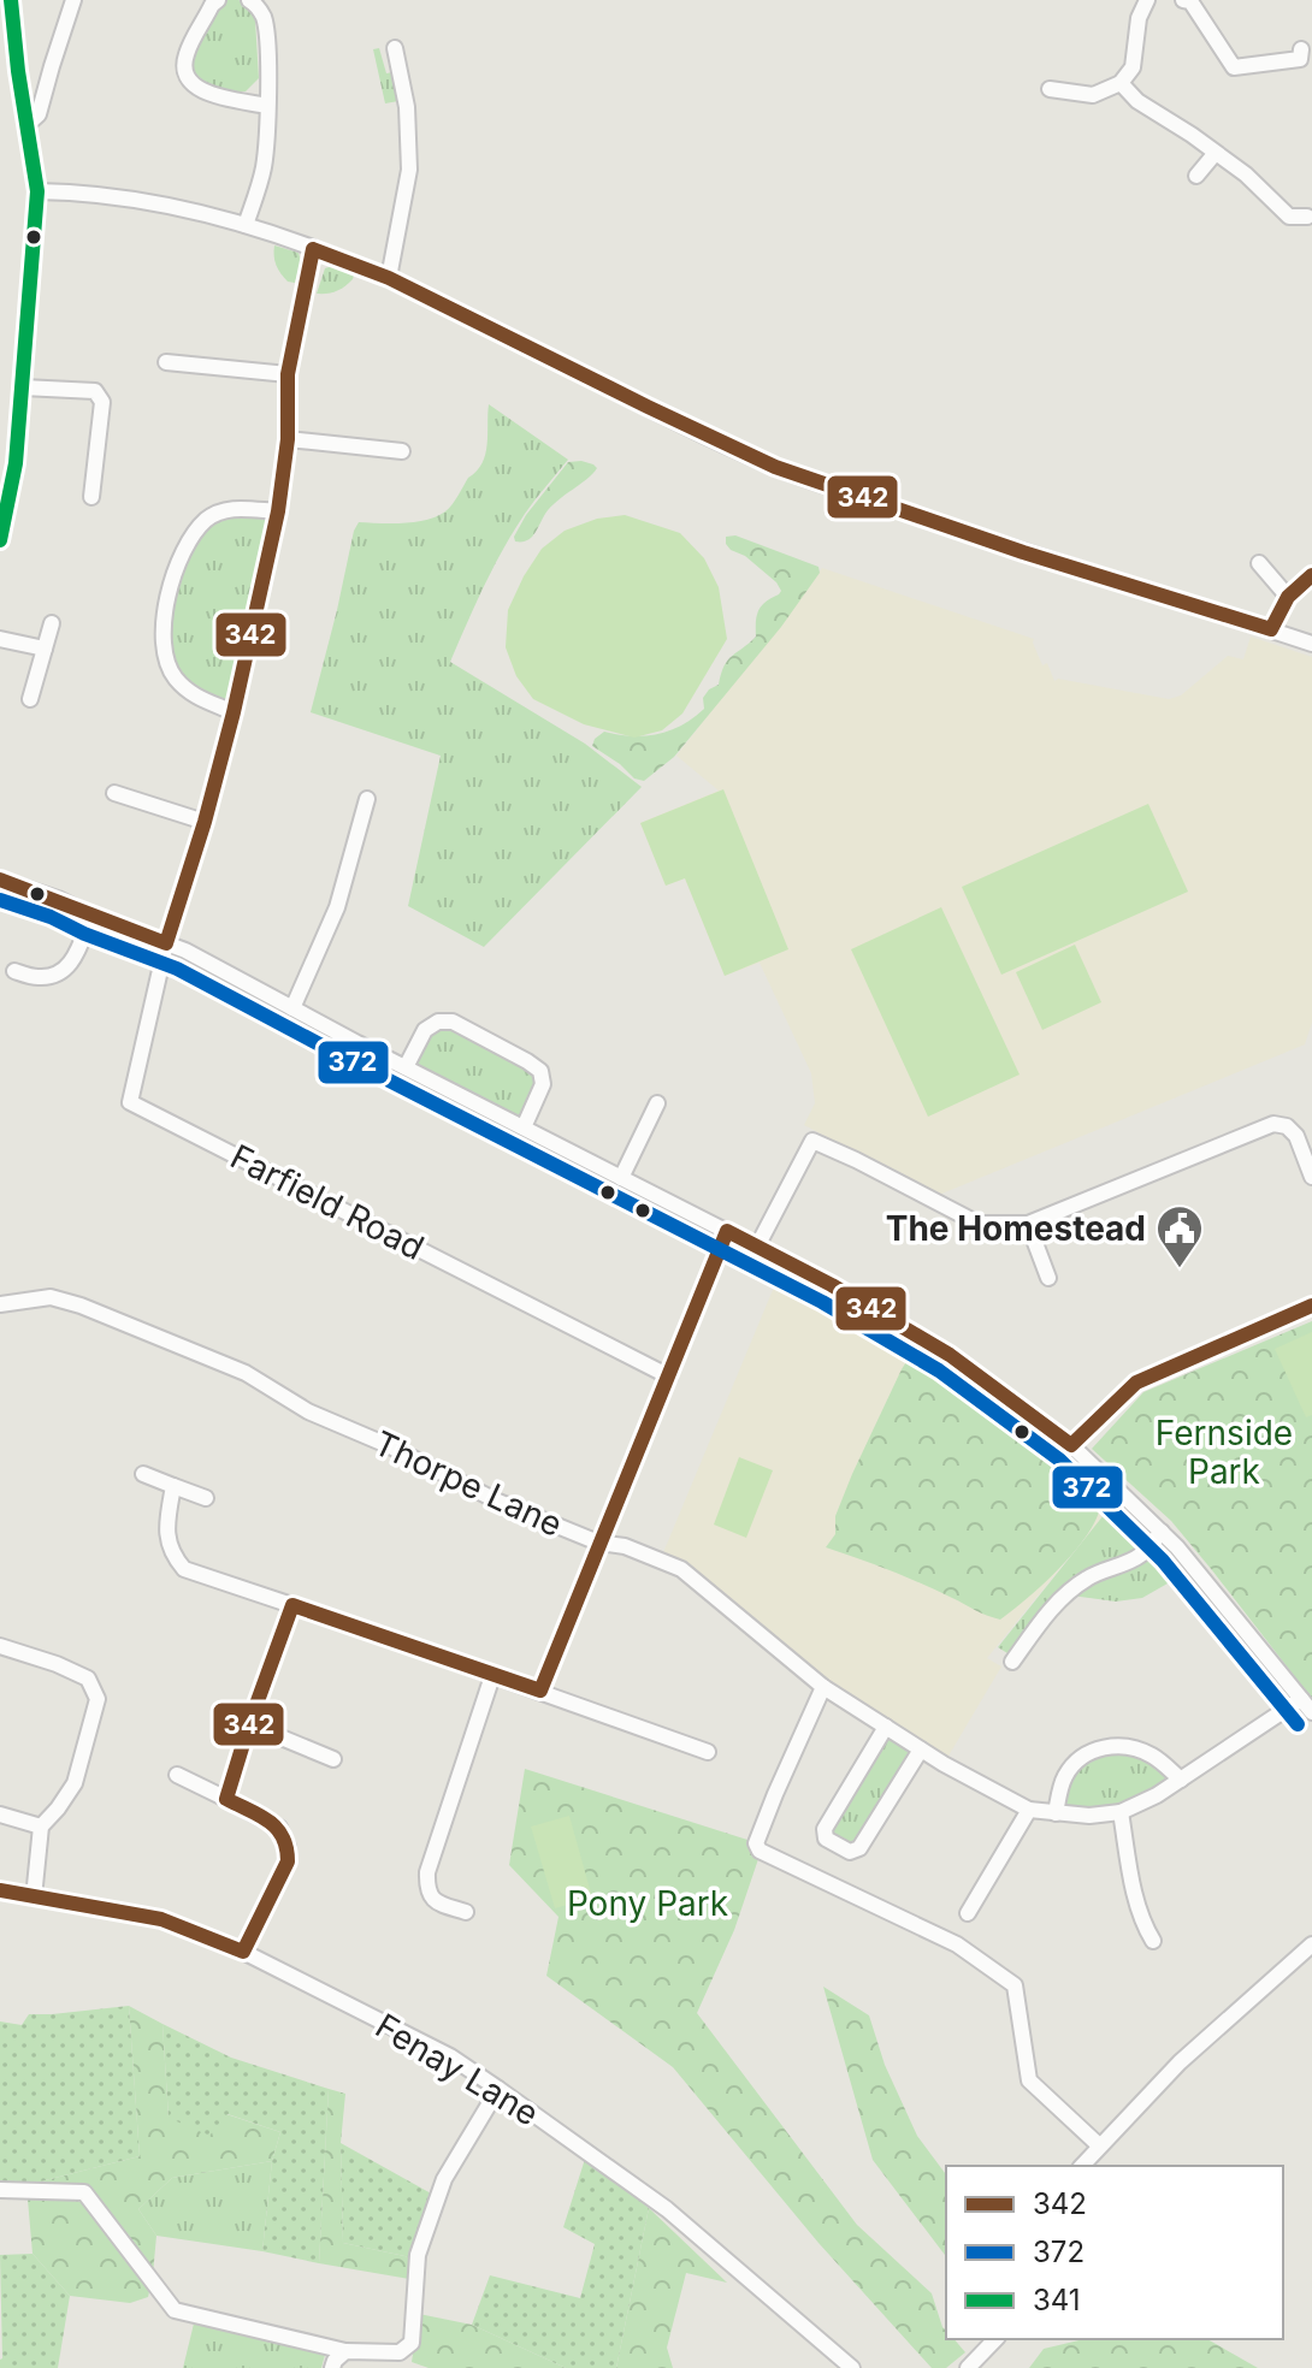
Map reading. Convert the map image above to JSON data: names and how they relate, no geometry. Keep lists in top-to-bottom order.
{
  "streets": {
    "street": ["Farfield Road", "Thorpe Lane", "Fenay Lane"]
  },
  "parks": ["Fernside Park", "Pony Park"],
  "places": {
    "public building": ["The Homestead"]
  },
  "lines": ["transit line 341", "transit line 342", "transit line 372"],
  "legend": ["342", "372", "341"]
}
